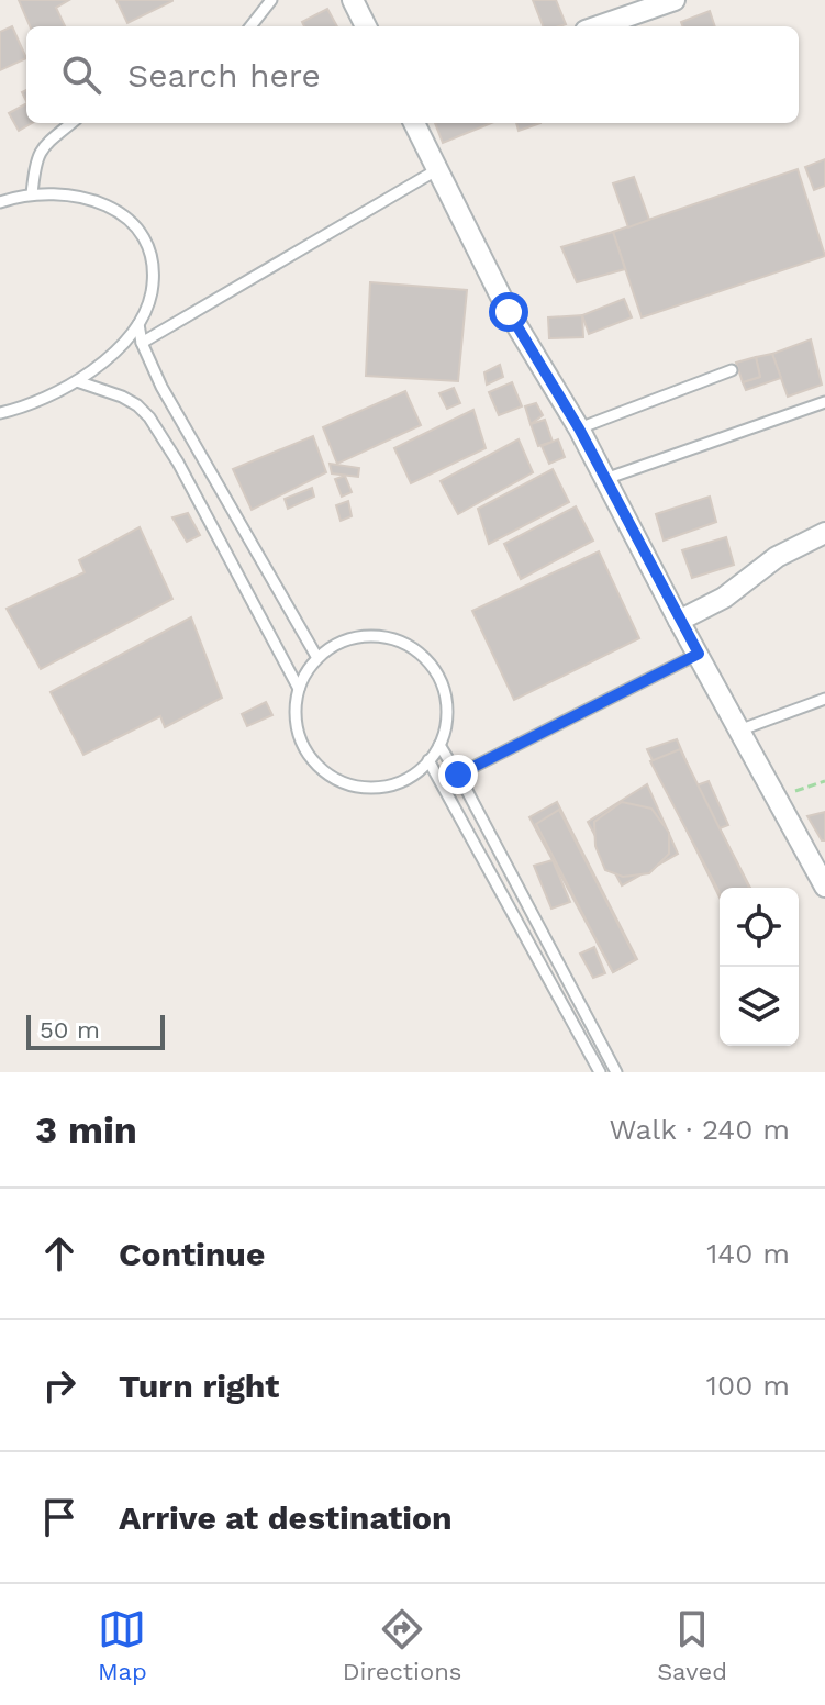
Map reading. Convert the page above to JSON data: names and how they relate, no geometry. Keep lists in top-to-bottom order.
{
  "scale_bar": "50 m",
  "page": {
    "search": "Search here",
    "scale": "50 m",
    "heading": ["3 min", "Walk · 240 m"],
    "list": [
      ["Continue", "140 m"],
      ["Turn right", "100 m"],
      "Arrive at destination"
    ],
    "nav": ["Map", "Directions", "Saved"]
  }
}
